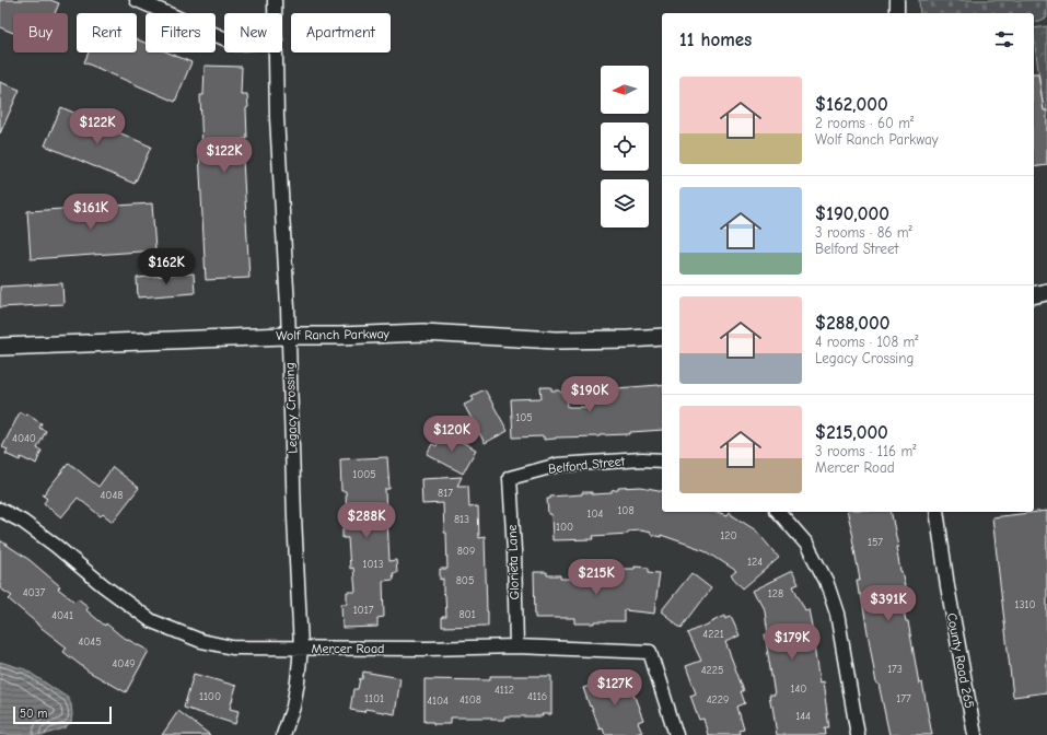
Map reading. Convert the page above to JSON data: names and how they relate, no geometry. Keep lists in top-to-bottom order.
{
  "streets": {
    "street": [
      "Wolf Ranch Parkway",
      "Legacy Crossing",
      "Belford Street",
      "Glorieta Lane",
      "Mercer Road",
      "County Road 265"
    ]
  },
  "crossings": [
    ["Wolf Ranch Parkway", "Legacy Crossing"],
    ["Legacy Crossing", "Mercer Road"],
    ["Belford Street", "Glorieta Lane"],
    ["Glorieta Lane", "Mercer Road"]
  ],
  "house_numbers": [
    "105",
    "4040",
    "1005",
    "817",
    "4048",
    "108",
    "104",
    "813",
    "100",
    "120",
    "157",
    "809",
    "124",
    "1013",
    "805",
    "4037",
    "128",
    "1310",
    "1017",
    "801",
    "4041",
    "4221",
    "4045",
    "4049",
    "173",
    "4225",
    "140",
    "4112",
    "1100",
    "4116",
    "1101",
    "177",
    "4108",
    "4229",
    "4104",
    "144"
  ],
  "scale_bar": "50 m",
  "north": "left",
  "page": {
    "chip": [
      "Buy",
      "Rent",
      "Filters",
      "New",
      "Apartment"
    ],
    "heading": "11 homes",
    "list": [
      {
        "name": "$162,000",
        "note": "2 rooms · 60 m² · Wolf Ranch Parkway"
      },
      {
        "name": "$190,000",
        "note": "3 rooms · 86 m² · Belford Street"
      },
      {
        "name": "$288,000",
        "note": "4 rooms · 108 m² · Legacy Crossing"
      },
      {
        "name": "$215,000",
        "note": "3 rooms · 116 m² · Mercer Road"
      }
    ],
    "price": [
      "$122K",
      "$122K",
      "$161K",
      "$162K",
      "$190K",
      "$120K",
      "$288K",
      "$215K",
      "$391K",
      "$179K",
      "$127K"
    ],
    "scale": "50 m"
  }
}
